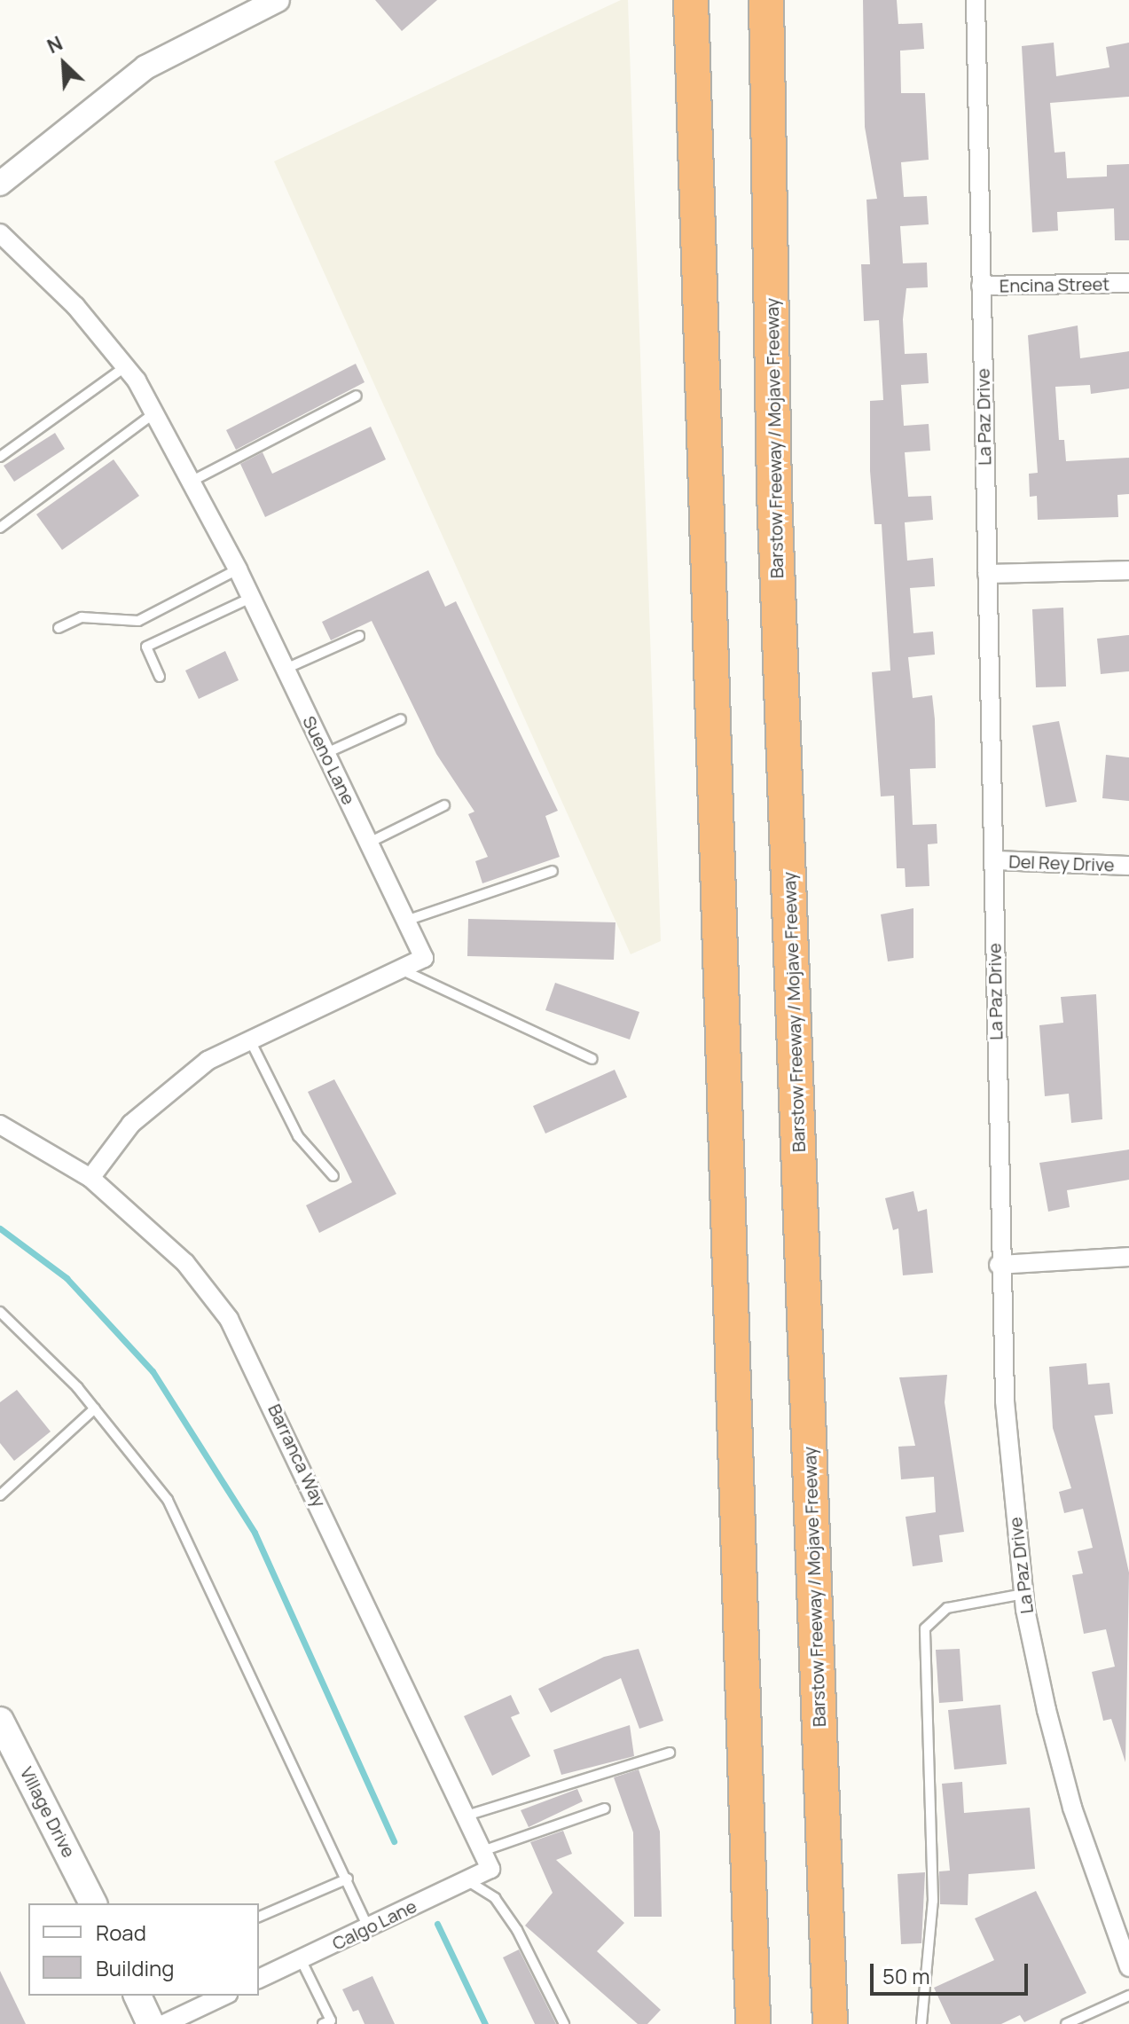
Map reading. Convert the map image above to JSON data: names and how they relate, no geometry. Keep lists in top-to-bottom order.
{
  "streets": {
    "highway": ["Barstow Freeway / Mojave Freeway"],
    "main road": ["Village Drive"],
    "street": [
      "Encina Street",
      "La Paz Drive",
      "Sueno Lane",
      "Del Rey Drive",
      "Barranca Way",
      "Calgo Lane"
    ]
  },
  "crossings": [
    ["Encina Street", "La Paz Drive"],
    ["La Paz Drive", "Del Rey Drive"],
    ["Sueno Lane", "Barranca Way"],
    ["Barranca Way", "Calgo Lane"]
  ],
  "legend": ["Road", "Building"],
  "scale_bar": "50 m",
  "north": "top left"
}
